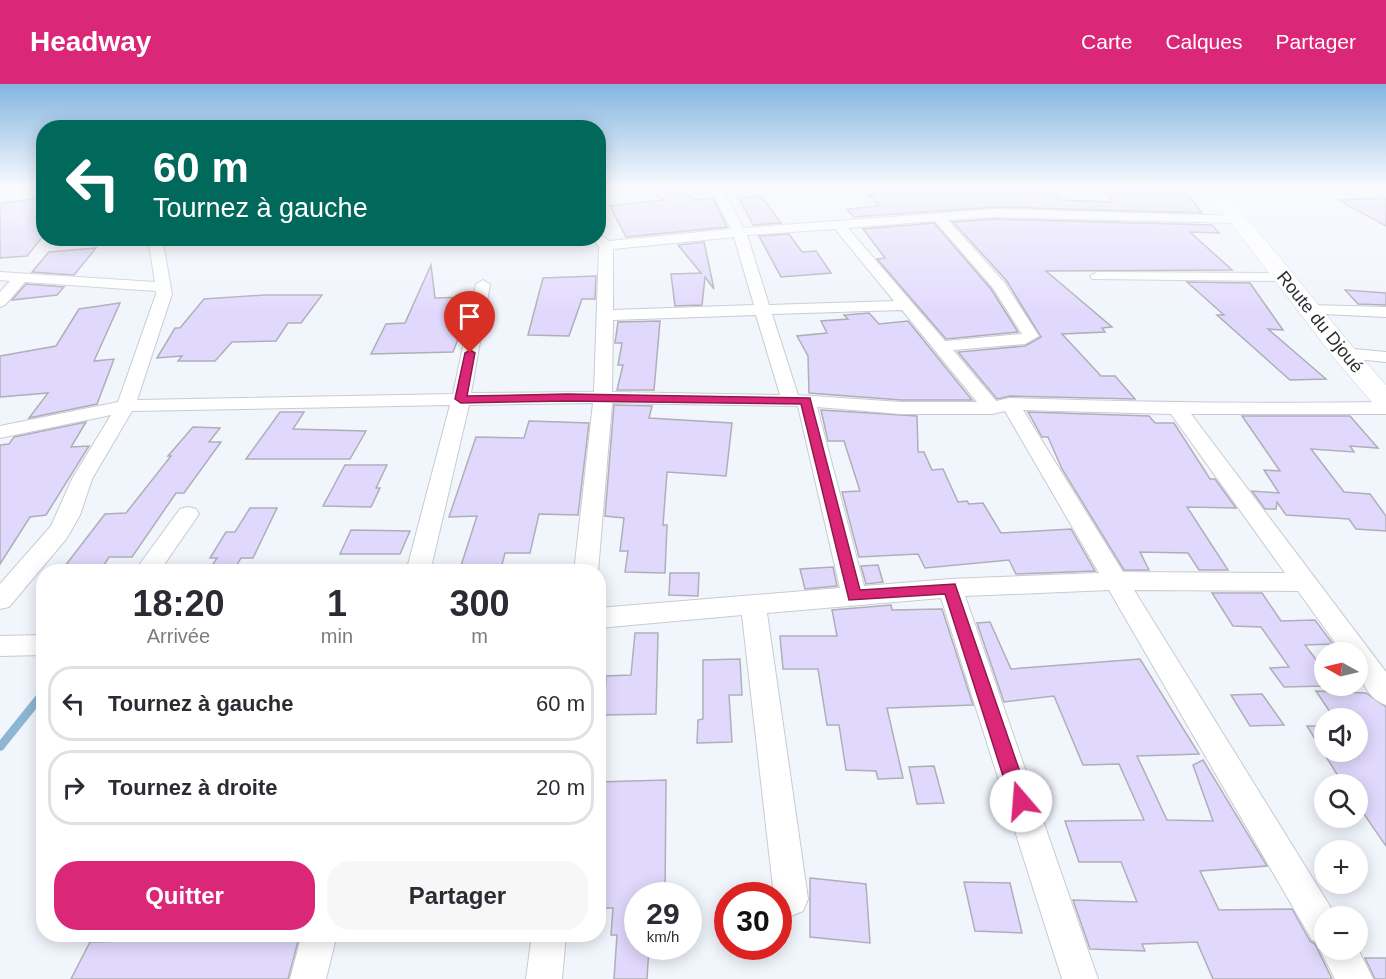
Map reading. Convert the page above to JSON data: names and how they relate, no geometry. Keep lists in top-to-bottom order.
{
  "streets": {
    "main road": ["Route du Djoué"]
  },
  "north": "left",
  "page": {
    "header": "Headway",
    "nav": ["Carte", "Calques", "Partager"],
    "turn": ["60 m", "Tournez à gauche"],
    "eta": [
      "18:20",
      "Arrivée",
      "1",
      "min",
      "300",
      "m"
    ],
    "map_buttons": ["+", "−"],
    "list": [
      {
        "name": "Tournez à gauche",
        "value": "60 m"
      },
      {
        "name": "Tournez à droite",
        "value": "20 m"
      }
    ],
    "buttons": ["Quitter", "Partager"],
    "speed": "29 km/h",
    "limit": "30"
  }
}
